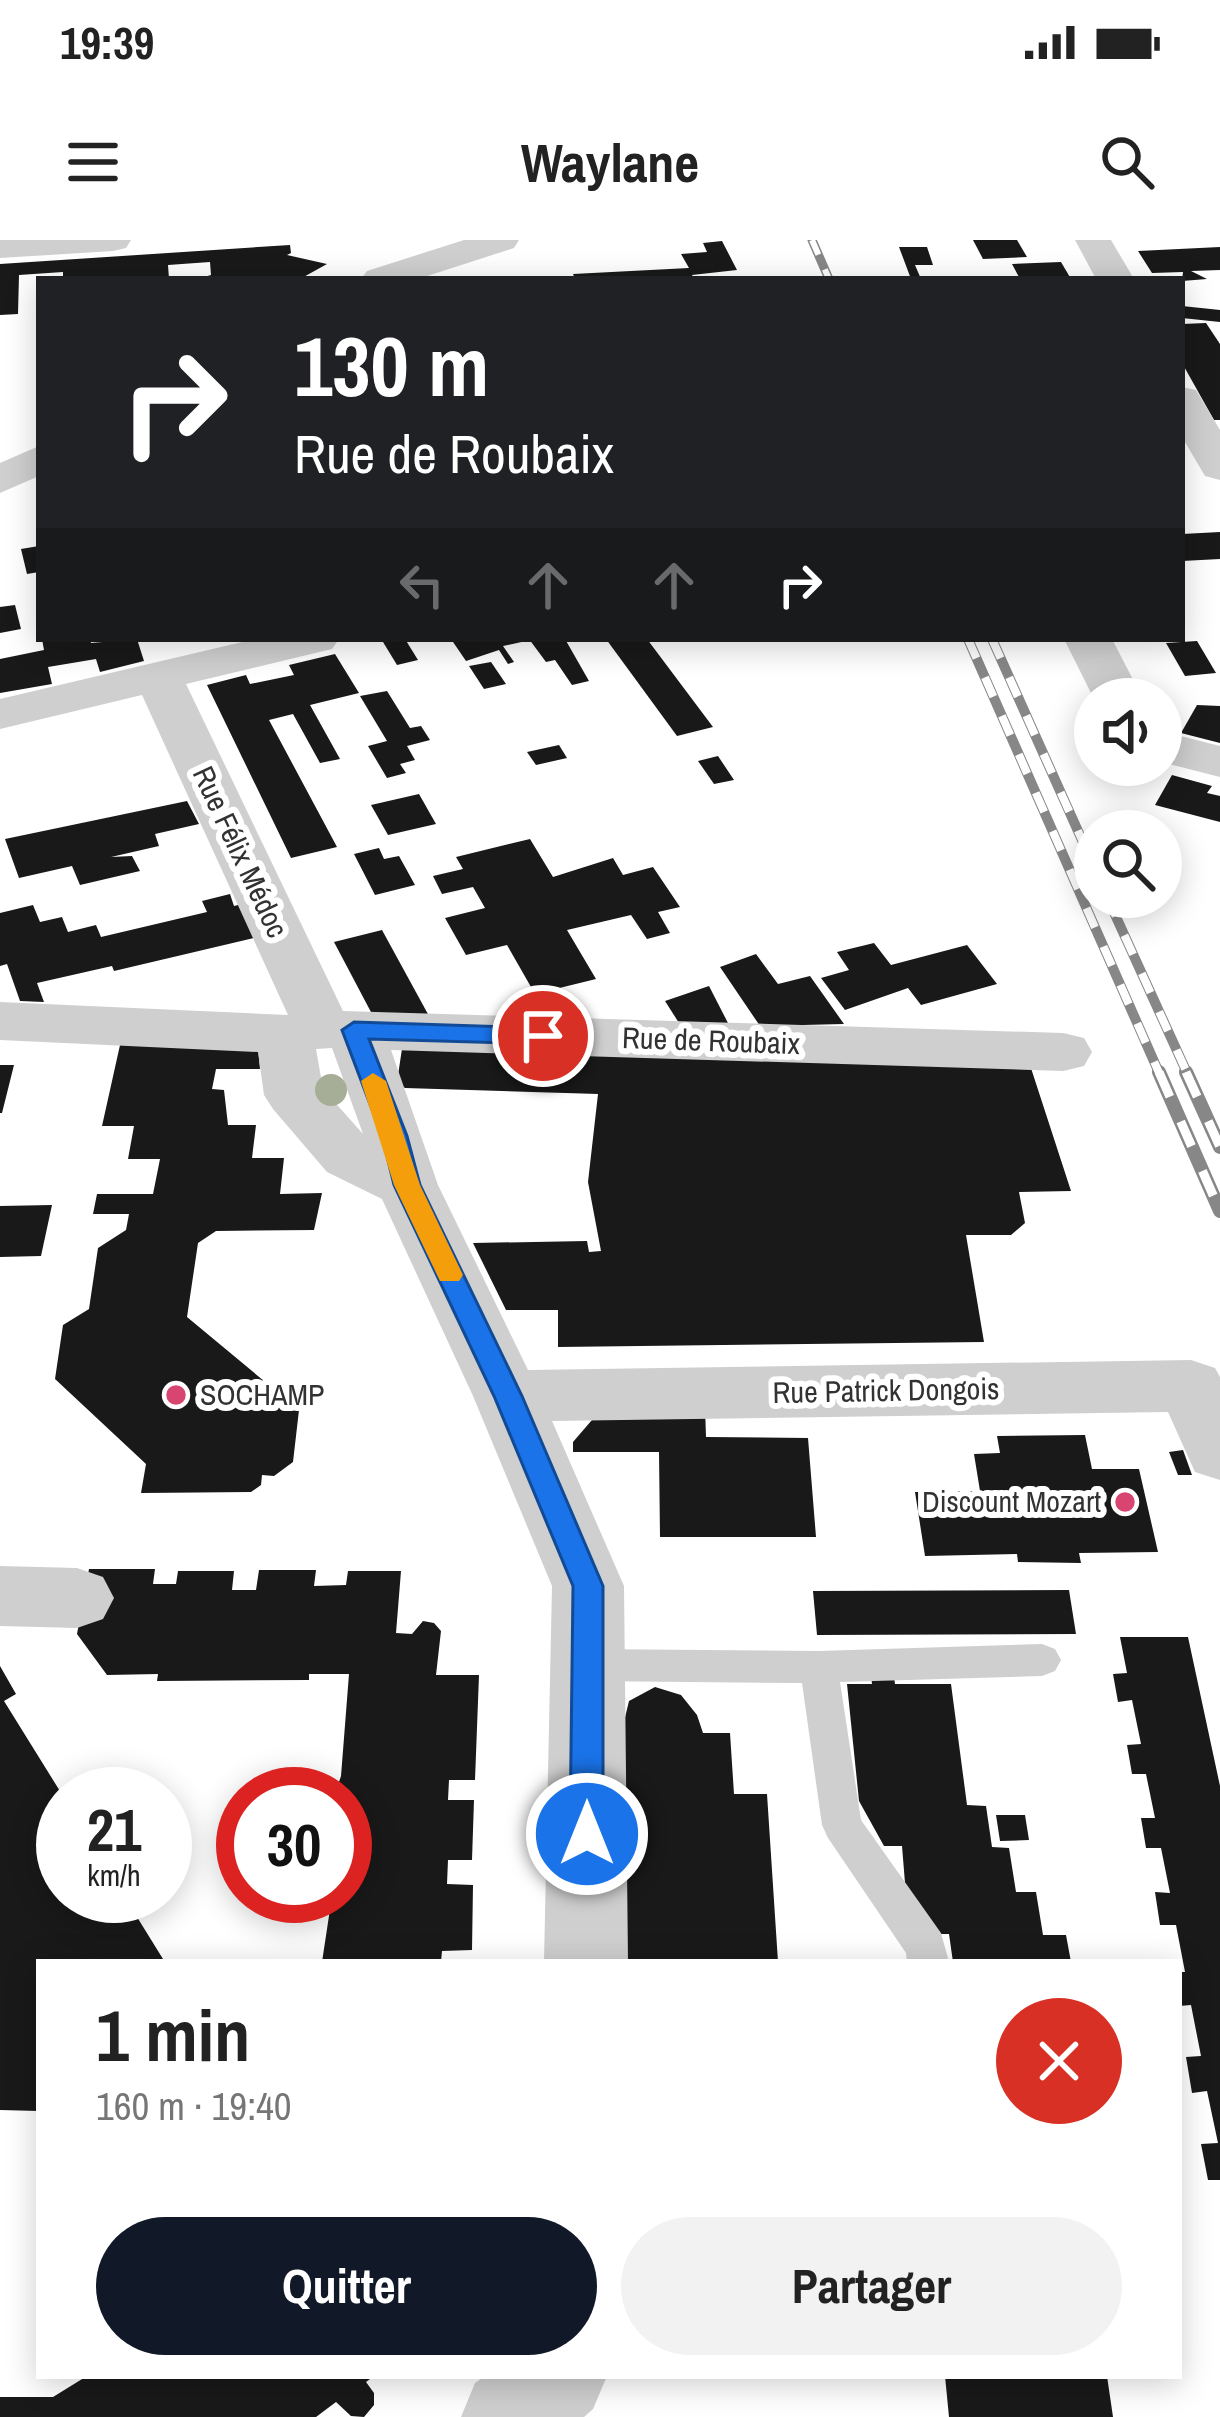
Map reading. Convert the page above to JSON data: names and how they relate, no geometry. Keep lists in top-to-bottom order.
{
  "streets": {
    "street": ["Rue Félix Médoc", "Rue de Roubaix", "Rue Patrick Dongois"]
  },
  "crossings": [
    ["Rue Félix Médoc", "Rue de Roubaix"]
  ],
  "places": ["SOCHAMP", "Discount Mozart"],
  "page": {
    "status": "19:39",
    "header": "Waylane",
    "turn": ["130 m", "Rue de Roubaix"],
    "speed": "21 km/h",
    "limit": "30",
    "heading": ["1 min", "160 m · 19:40"],
    "buttons": ["Quitter", "Partager"]
  }
}
